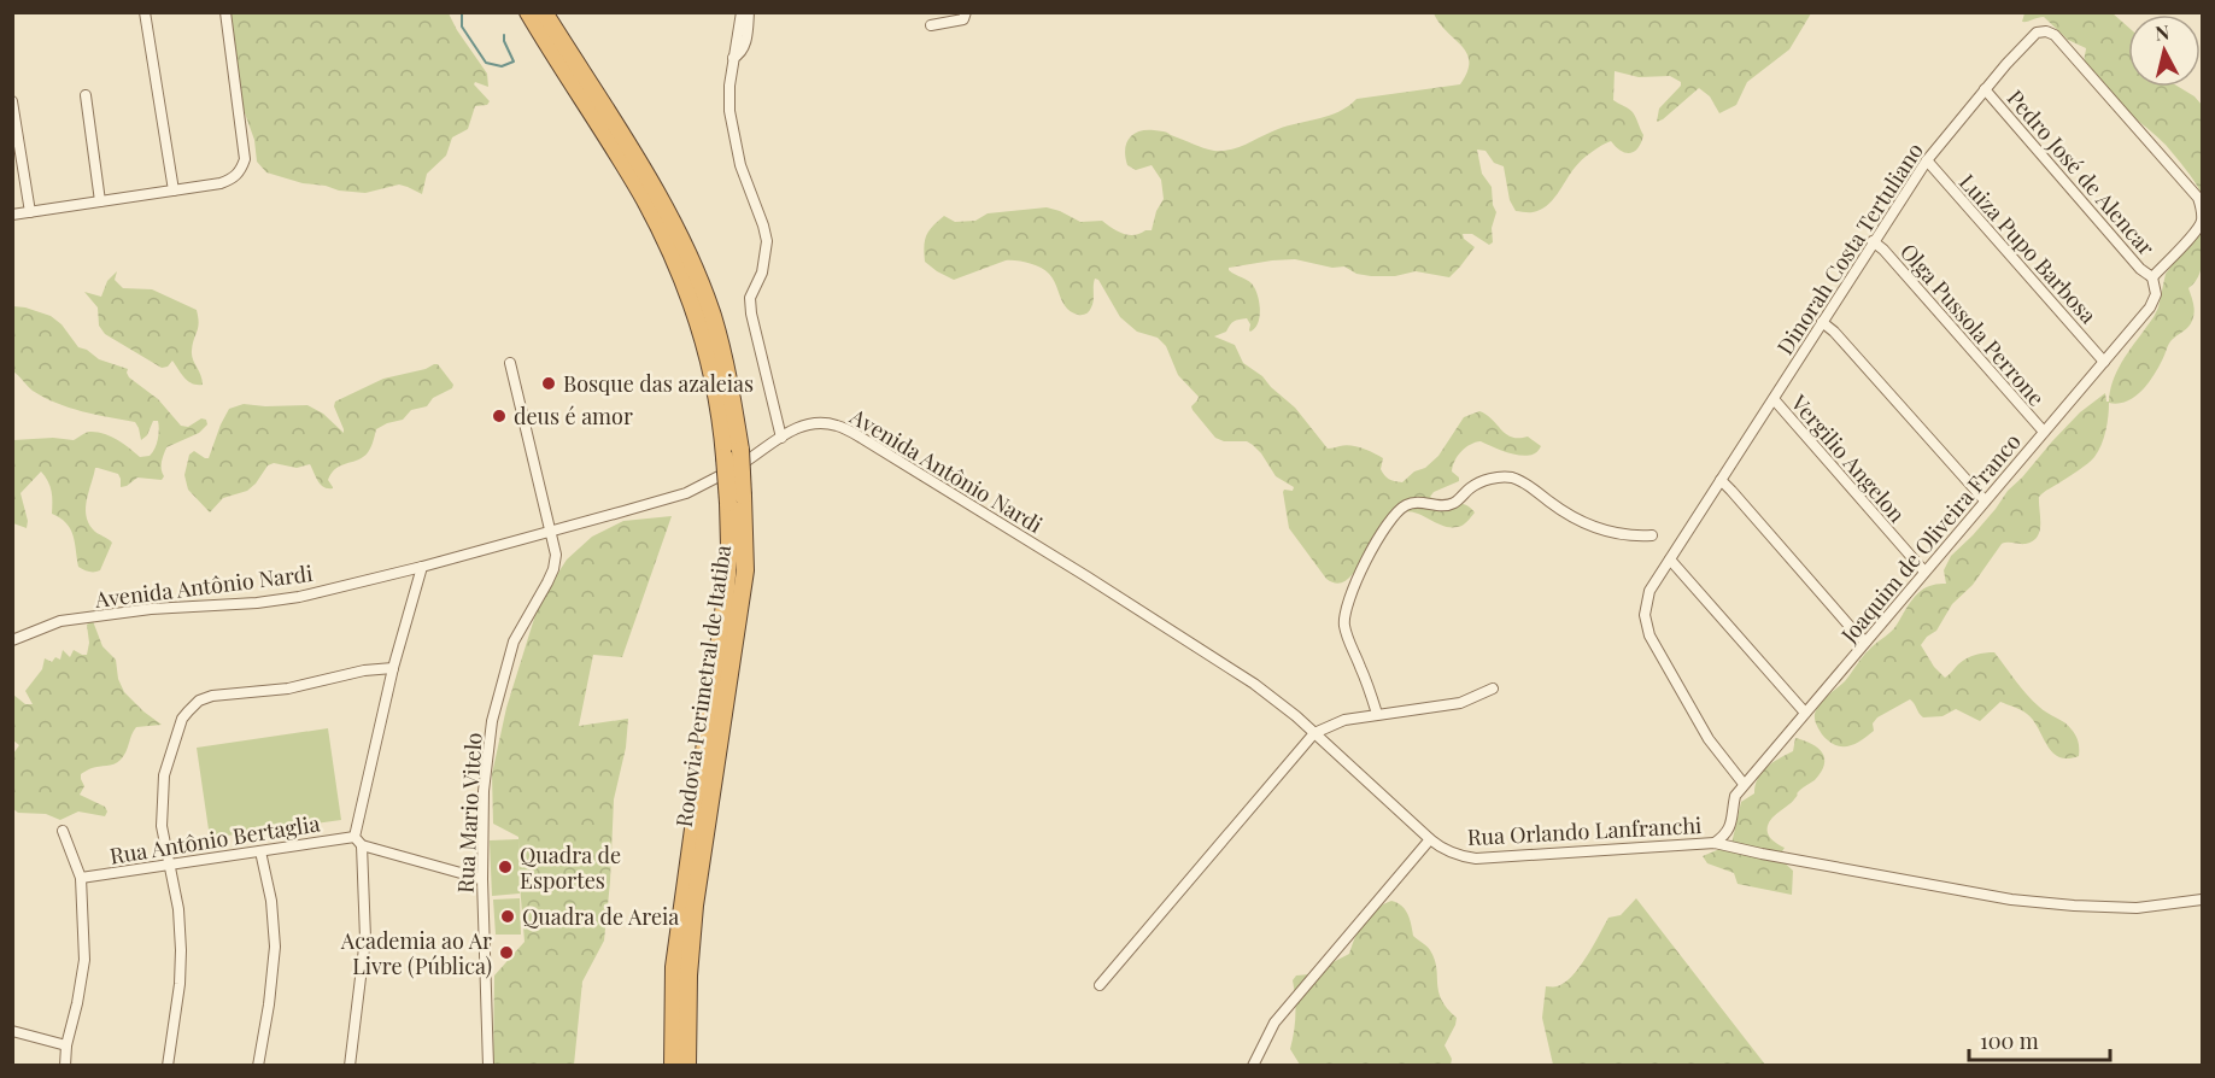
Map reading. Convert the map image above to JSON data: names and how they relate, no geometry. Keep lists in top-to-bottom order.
{
  "streets": {
    "highway": ["Rodovia Perimetral de Itatiba"],
    "street": [
      "Pedro José de Alencar",
      "Dinorah Costa Tertuliano",
      "Luiza Pupo Barbosa",
      "Olga Pussola Perrone",
      "Vergilio Angelon",
      "Avenida Antônio Nardi",
      "Joaquim de Oliveira Franco",
      "Rua Mario Vitelo",
      "Rua Orlando Lanfranchi",
      "Rua Antônio Bertaglia"
    ]
  },
  "crossings": [
    ["Pedro José de Alencar", "Dinorah Costa Tertuliano"],
    ["Pedro José de Alencar", "Joaquim de Oliveira Franco"],
    ["Dinorah Costa Tertuliano", "Luiza Pupo Barbosa"],
    ["Dinorah Costa Tertuliano", "Olga Pussola Perrone"],
    ["Dinorah Costa Tertuliano", "Vergilio Angelon"],
    ["Dinorah Costa Tertuliano", "Joaquim de Oliveira Franco"],
    ["Luiza Pupo Barbosa", "Joaquim de Oliveira Franco"],
    ["Olga Pussola Perrone", "Joaquim de Oliveira Franco"],
    ["Vergilio Angelon", "Joaquim de Oliveira Franco"],
    ["Avenida Antônio Nardi", "Rua Mario Vitelo"],
    ["Avenida Antônio Nardi", "Rua Orlando Lanfranchi"],
    ["Joaquim de Oliveira Franco", "Rua Orlando Lanfranchi"]
  ],
  "places": [
    "Bosque das azaleias",
    "deus é amor",
    "Quadra de Esportes",
    "Quadra de Areia",
    "Academia ao Ar Livre (Pública)"
  ],
  "scale_bar": "100 m",
  "north": "top"
}
